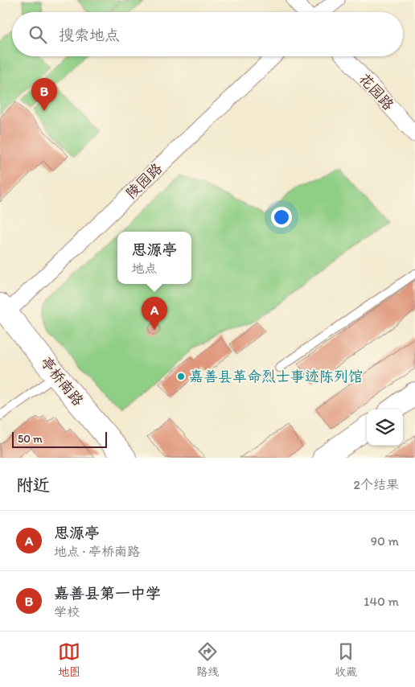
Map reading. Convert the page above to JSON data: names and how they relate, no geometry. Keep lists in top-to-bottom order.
{
  "streets": {
    "street": ["花园路", "陵园路", "亭桥南路"]
  },
  "crossings": [
    ["陵园路", "亭桥南路"]
  ],
  "places": ["嘉善县革命烈士事迹陈列馆"],
  "scale_bar": "50 m",
  "page": {
    "search": "搜索地点",
    "pins": ["B", "A"],
    "popup": ["思源亭", "地点"],
    "scale": "50 m",
    "heading": ["附近", "2个结果"],
    "list": [
      {
        "mark": "A",
        "name": "思源亭",
        "note": "地点 · 亭桥南路",
        "value": "90 m"
      },
      {
        "mark": "B",
        "name": "嘉善县第一中学",
        "note": "学校",
        "value": "140 m"
      }
    ],
    "nav": ["地图", "路线", "收藏"]
  }
}
